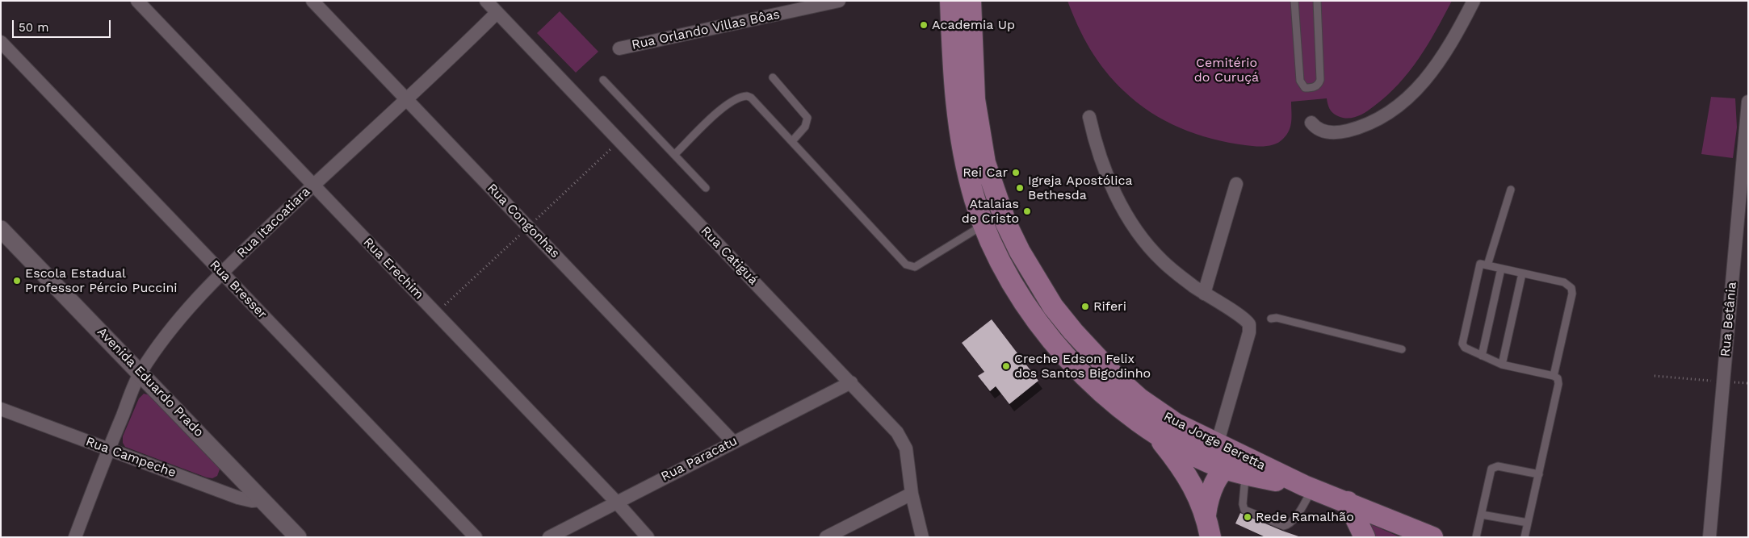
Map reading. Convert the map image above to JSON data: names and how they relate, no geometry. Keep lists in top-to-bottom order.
{
  "streets": {
    "main road": ["Rua Jorge Beretta"],
    "street": [
      "Rua Orlando Villas Bôas",
      "Rua Congonhas",
      "Rua Itacoatiara",
      "Rua Catiguá",
      "Rua Erechim",
      "Rua Bresser",
      "Rua Betânia",
      "Avenida Eduardo Prado",
      "Rua Campeche",
      "Rua Paracatu"
    ]
  },
  "crossings": [
    ["Rua Congonhas", "Rua Itacoatiara"],
    ["Rua Congonhas", "Rua Paracatu"],
    ["Rua Itacoatiara", "Rua Catiguá"],
    ["Rua Itacoatiara", "Rua Erechim"],
    ["Rua Itacoatiara", "Rua Bresser"],
    ["Rua Itacoatiara", "Avenida Eduardo Prado"],
    ["Rua Itacoatiara", "Rua Campeche"],
    ["Rua Catiguá", "Rua Paracatu"],
    ["Rua Erechim", "Rua Paracatu"],
    ["Avenida Eduardo Prado", "Rua Campeche"]
  ],
  "parks": ["Cemitério do Curuçá"],
  "places": [
    "Academia Up",
    "Rei Car",
    "Igreja Apostólica Bethesda",
    "Atalaias de Cristo",
    "Escola Estadual Professor Pércio Puccini",
    "Riferi",
    "Creche Edson Felix dos Santos Bigodinho",
    "Rede Ramalhão"
  ],
  "scale_bar": "50 m"
}
